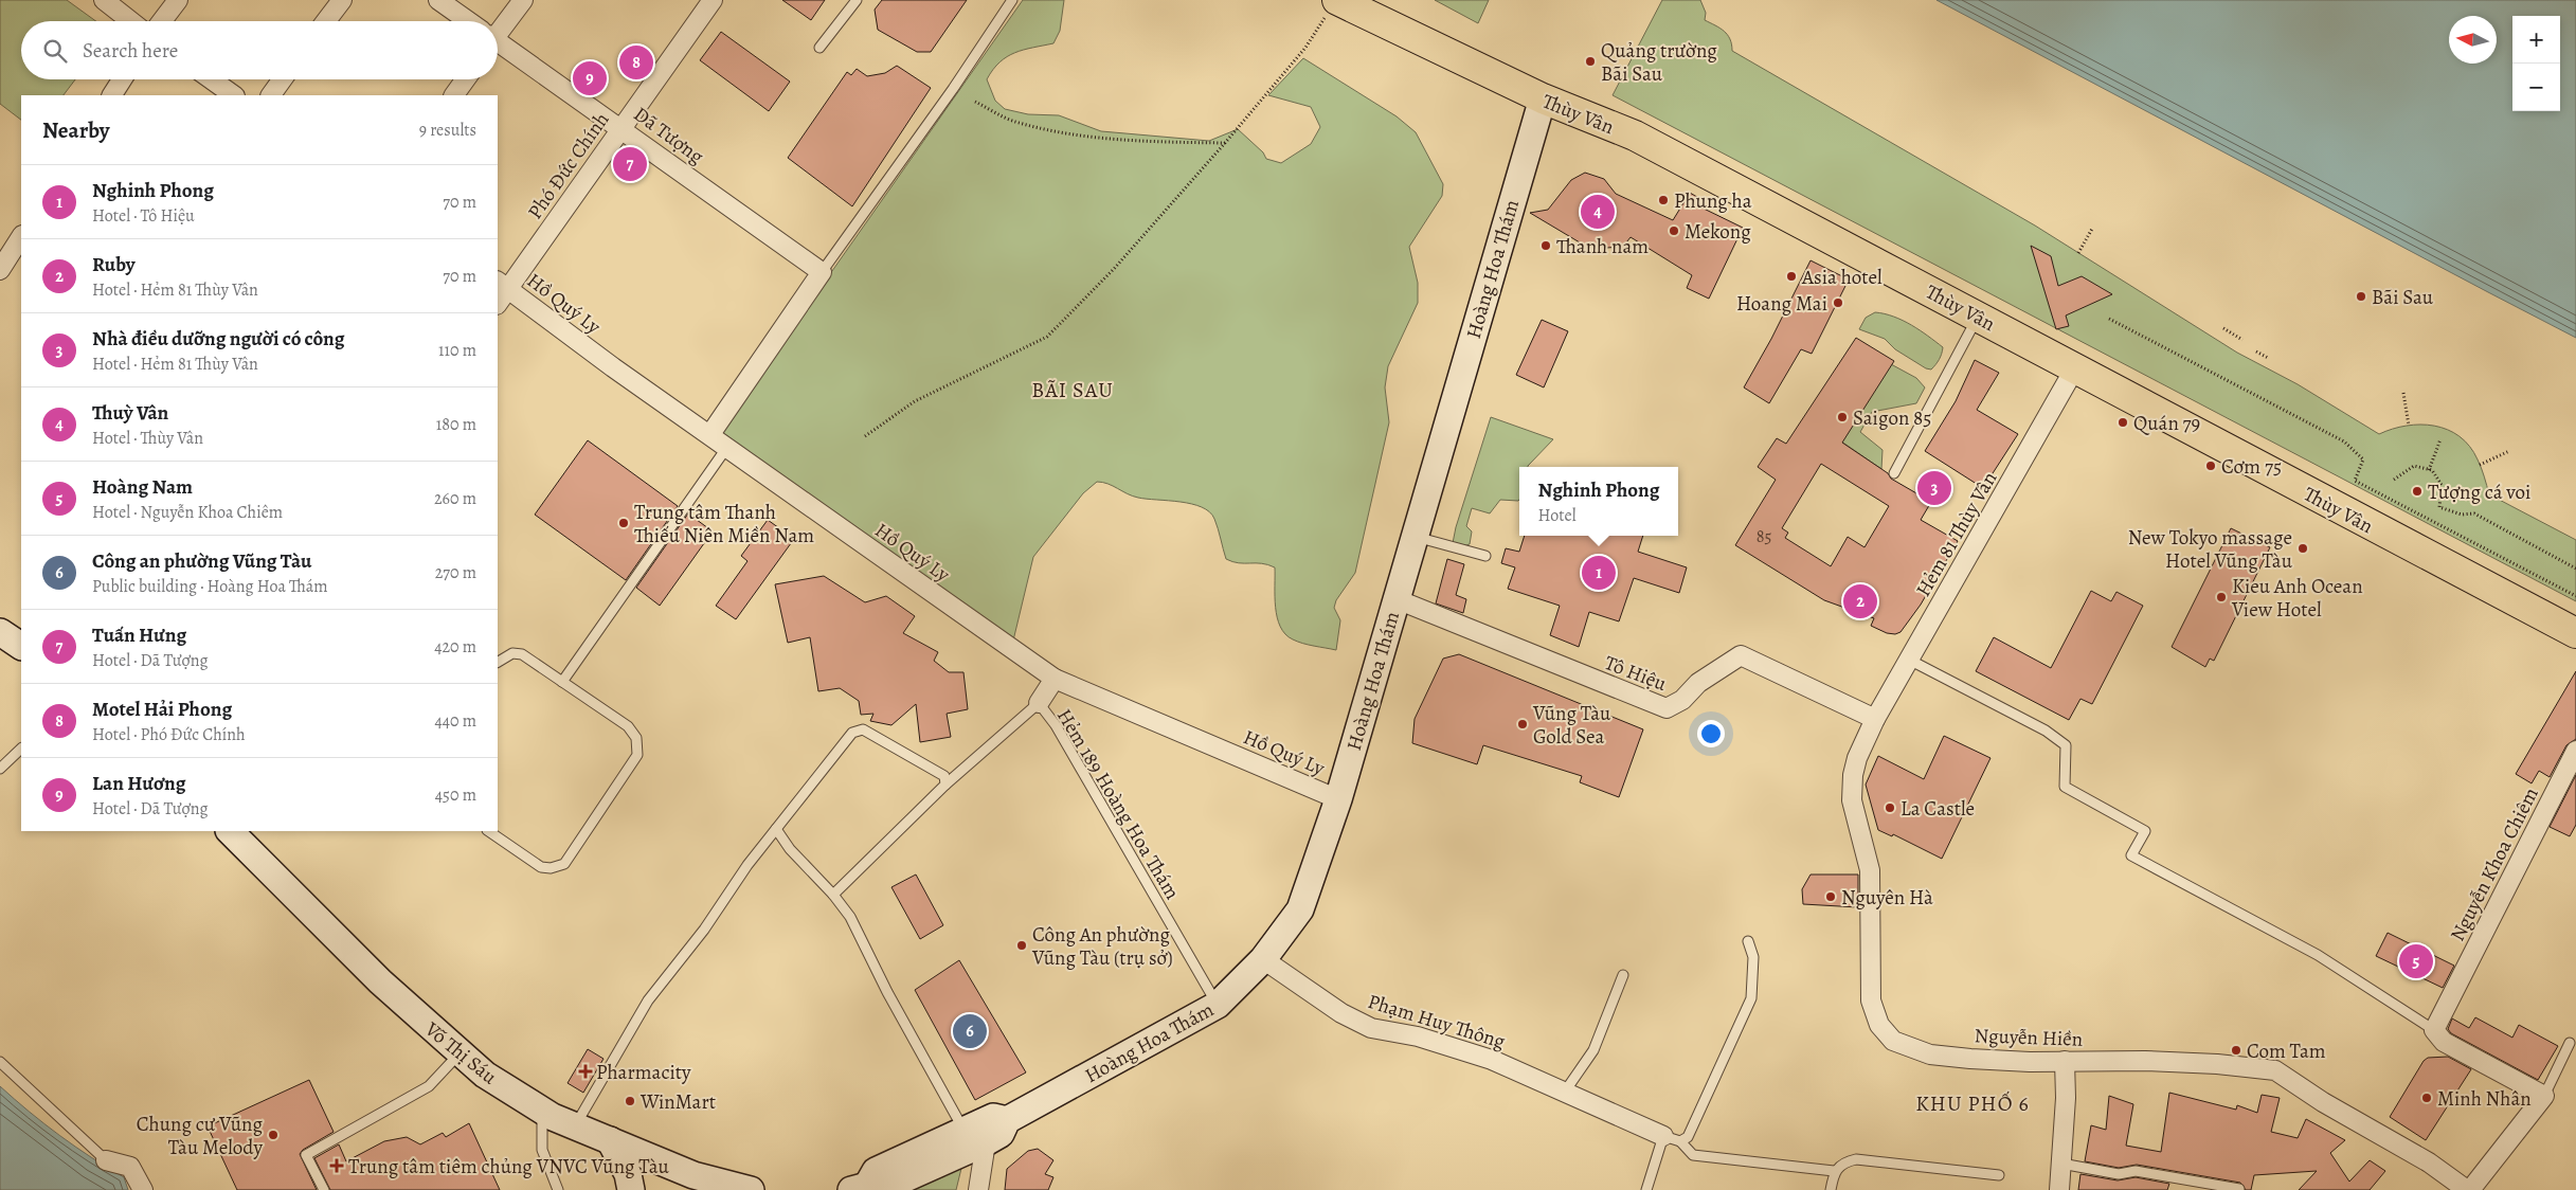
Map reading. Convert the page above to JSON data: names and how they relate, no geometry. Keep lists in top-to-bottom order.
{
  "streets": {
    "main road": ["Thùy Vân", "Hoàng Hoa Thám", "Võ Thị Sáu"],
    "street": [
      "Dã Tượng",
      "Phó Đức Chính",
      "Hồ Quý Ly",
      "Hẻm 81 Thùy Vân",
      "Tô Hiệu",
      "Nguyễn Khoa Chiêm",
      "Phạm Huy Thông",
      "Nguyễn Hiền"
    ],
    "lane": ["Hẻm 189 Hoàng Hoa Thám"]
  },
  "crossings": [
    ["Thùy Vân", "Hoàng Hoa Thám"],
    ["Thùy Vân", "Hẻm 81 Thùy Vân"],
    ["Dã Tượng", "Phó Đức Chính"],
    ["Phó Đức Chính", "Hồ Quý Ly"],
    ["Hoàng Hoa Thám", "Hồ Quý Ly"],
    ["Hoàng Hoa Thám", "Tô Hiệu"],
    ["Hoàng Hoa Thám", "Hẻm 189 Hoàng Hoa Thám"],
    ["Hoàng Hoa Thám", "Phạm Huy Thông"],
    ["Hẻm 81 Thùy Vân", "Tô Hiệu"],
    ["Hẻm 81 Thùy Vân", "Nguyễn Hiền"],
    ["Tô Hiệu", "Nguyễn Hiền"]
  ],
  "districts": ["BÃI SAU", "KHU PHỐ 6"],
  "places": {
    "other": [
      "Quảng trường Bãi Sau",
      "Phung ha",
      "Mekong",
      "Thanh nam",
      "Asia hotel",
      "Bãi Sau",
      "Hoang Mai",
      "Saigon 85",
      "Quán 79",
      "Cơm 75",
      "Tượng cá voi",
      "Trung tâm Thanh Thiếu Niên Miền Nam",
      "New Tokyo massage Hotel Vũng Tàu",
      "Kieu Anh Ocean View Hotel",
      "Vũng Tàu Gold Sea",
      "La Castle",
      "Nguyên Hà",
      "Công An phường Vũng Tàu (trụ sở)",
      "Com Tam",
      "Minh Nhân",
      "WinMart",
      "Chung cư Vũng Tàu Melody"
    ],
    "health": ["Pharmacity", "Trung tâm tiêm chủng VNVC Vũng Tàu"]
  },
  "house_numbers": ["85"],
  "north": "left",
  "page": {
    "map_buttons": ["+", "−"],
    "search": "Search here",
    "pins": [
      "8",
      "9",
      "7",
      "4",
      "3",
      "1",
      "2",
      "5",
      "6"
    ],
    "heading": ["Nearby", "9 results"],
    "list": [
      {
        "mark": "1",
        "name": "Nghinh Phong",
        "note": "Hotel · Tô Hiệu",
        "value": "70 m"
      },
      {
        "mark": "2",
        "name": "Ruby",
        "note": "Hotel · Hẻm 81 Thùy Vân",
        "value": "70 m"
      },
      {
        "mark": "3",
        "name": "Nhà điều dưỡng người có công",
        "note": "Hotel · Hẻm 81 Thùy Vân",
        "value": "110 m"
      },
      {
        "mark": "4",
        "name": "Thuỳ Vân",
        "note": "Hotel · Thùy Vân",
        "value": "180 m"
      },
      {
        "mark": "5",
        "name": "Hoàng Nam",
        "note": "Hotel · Nguyễn Khoa Chiêm",
        "value": "260 m"
      },
      {
        "mark": "6",
        "name": "Công an phường Vũng Tàu",
        "note": "Public building · Hoàng Hoa Thám",
        "value": "270 m"
      },
      {
        "mark": "7",
        "name": "Tuấn Hưng",
        "note": "Hotel · Dã Tượng",
        "value": "420 m"
      },
      {
        "mark": "8",
        "name": "Motel Hải Phong",
        "note": "Hotel · Phó Đức Chính",
        "value": "440 m"
      },
      {
        "mark": "9",
        "name": "Lan Hương",
        "note": "Hotel · Dã Tượng",
        "value": "450 m"
      }
    ],
    "popup": ["Nghinh Phong", "Hotel"]
  }
}
